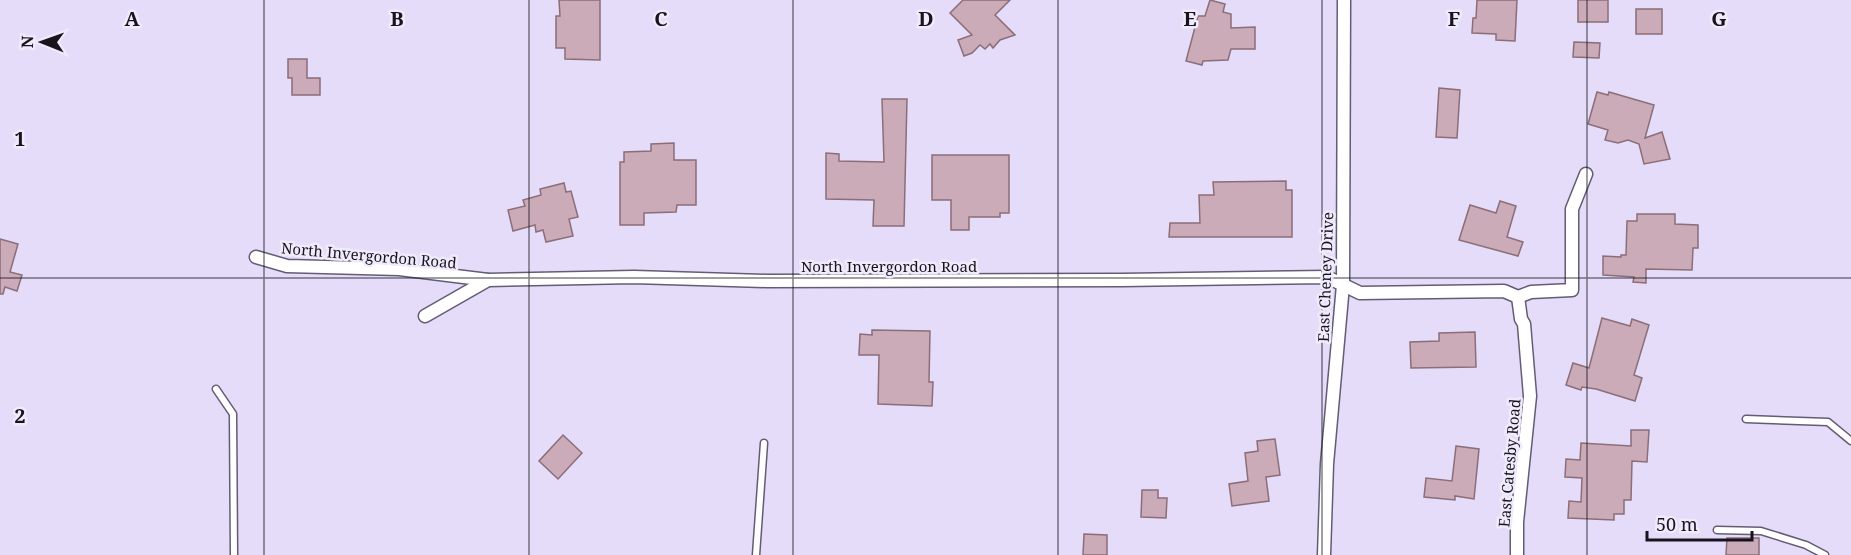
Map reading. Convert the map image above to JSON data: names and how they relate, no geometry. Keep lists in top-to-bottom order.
{
  "streets": {
    "street": ["North Invergordon Road", "East Cheney Drive", "East Catesby Road"]
  },
  "crossings": [
    ["North Invergordon Road", "East Cheney Drive"],
    ["North Invergordon Road", "East Catesby Road"]
  ],
  "scale_bar": "50 m",
  "north": "left",
  "grid": {
    "columns": [
      "A",
      "B",
      "C",
      "D",
      "E",
      "F",
      "G"
    ],
    "rows": ["1", "2"]
  }
}
